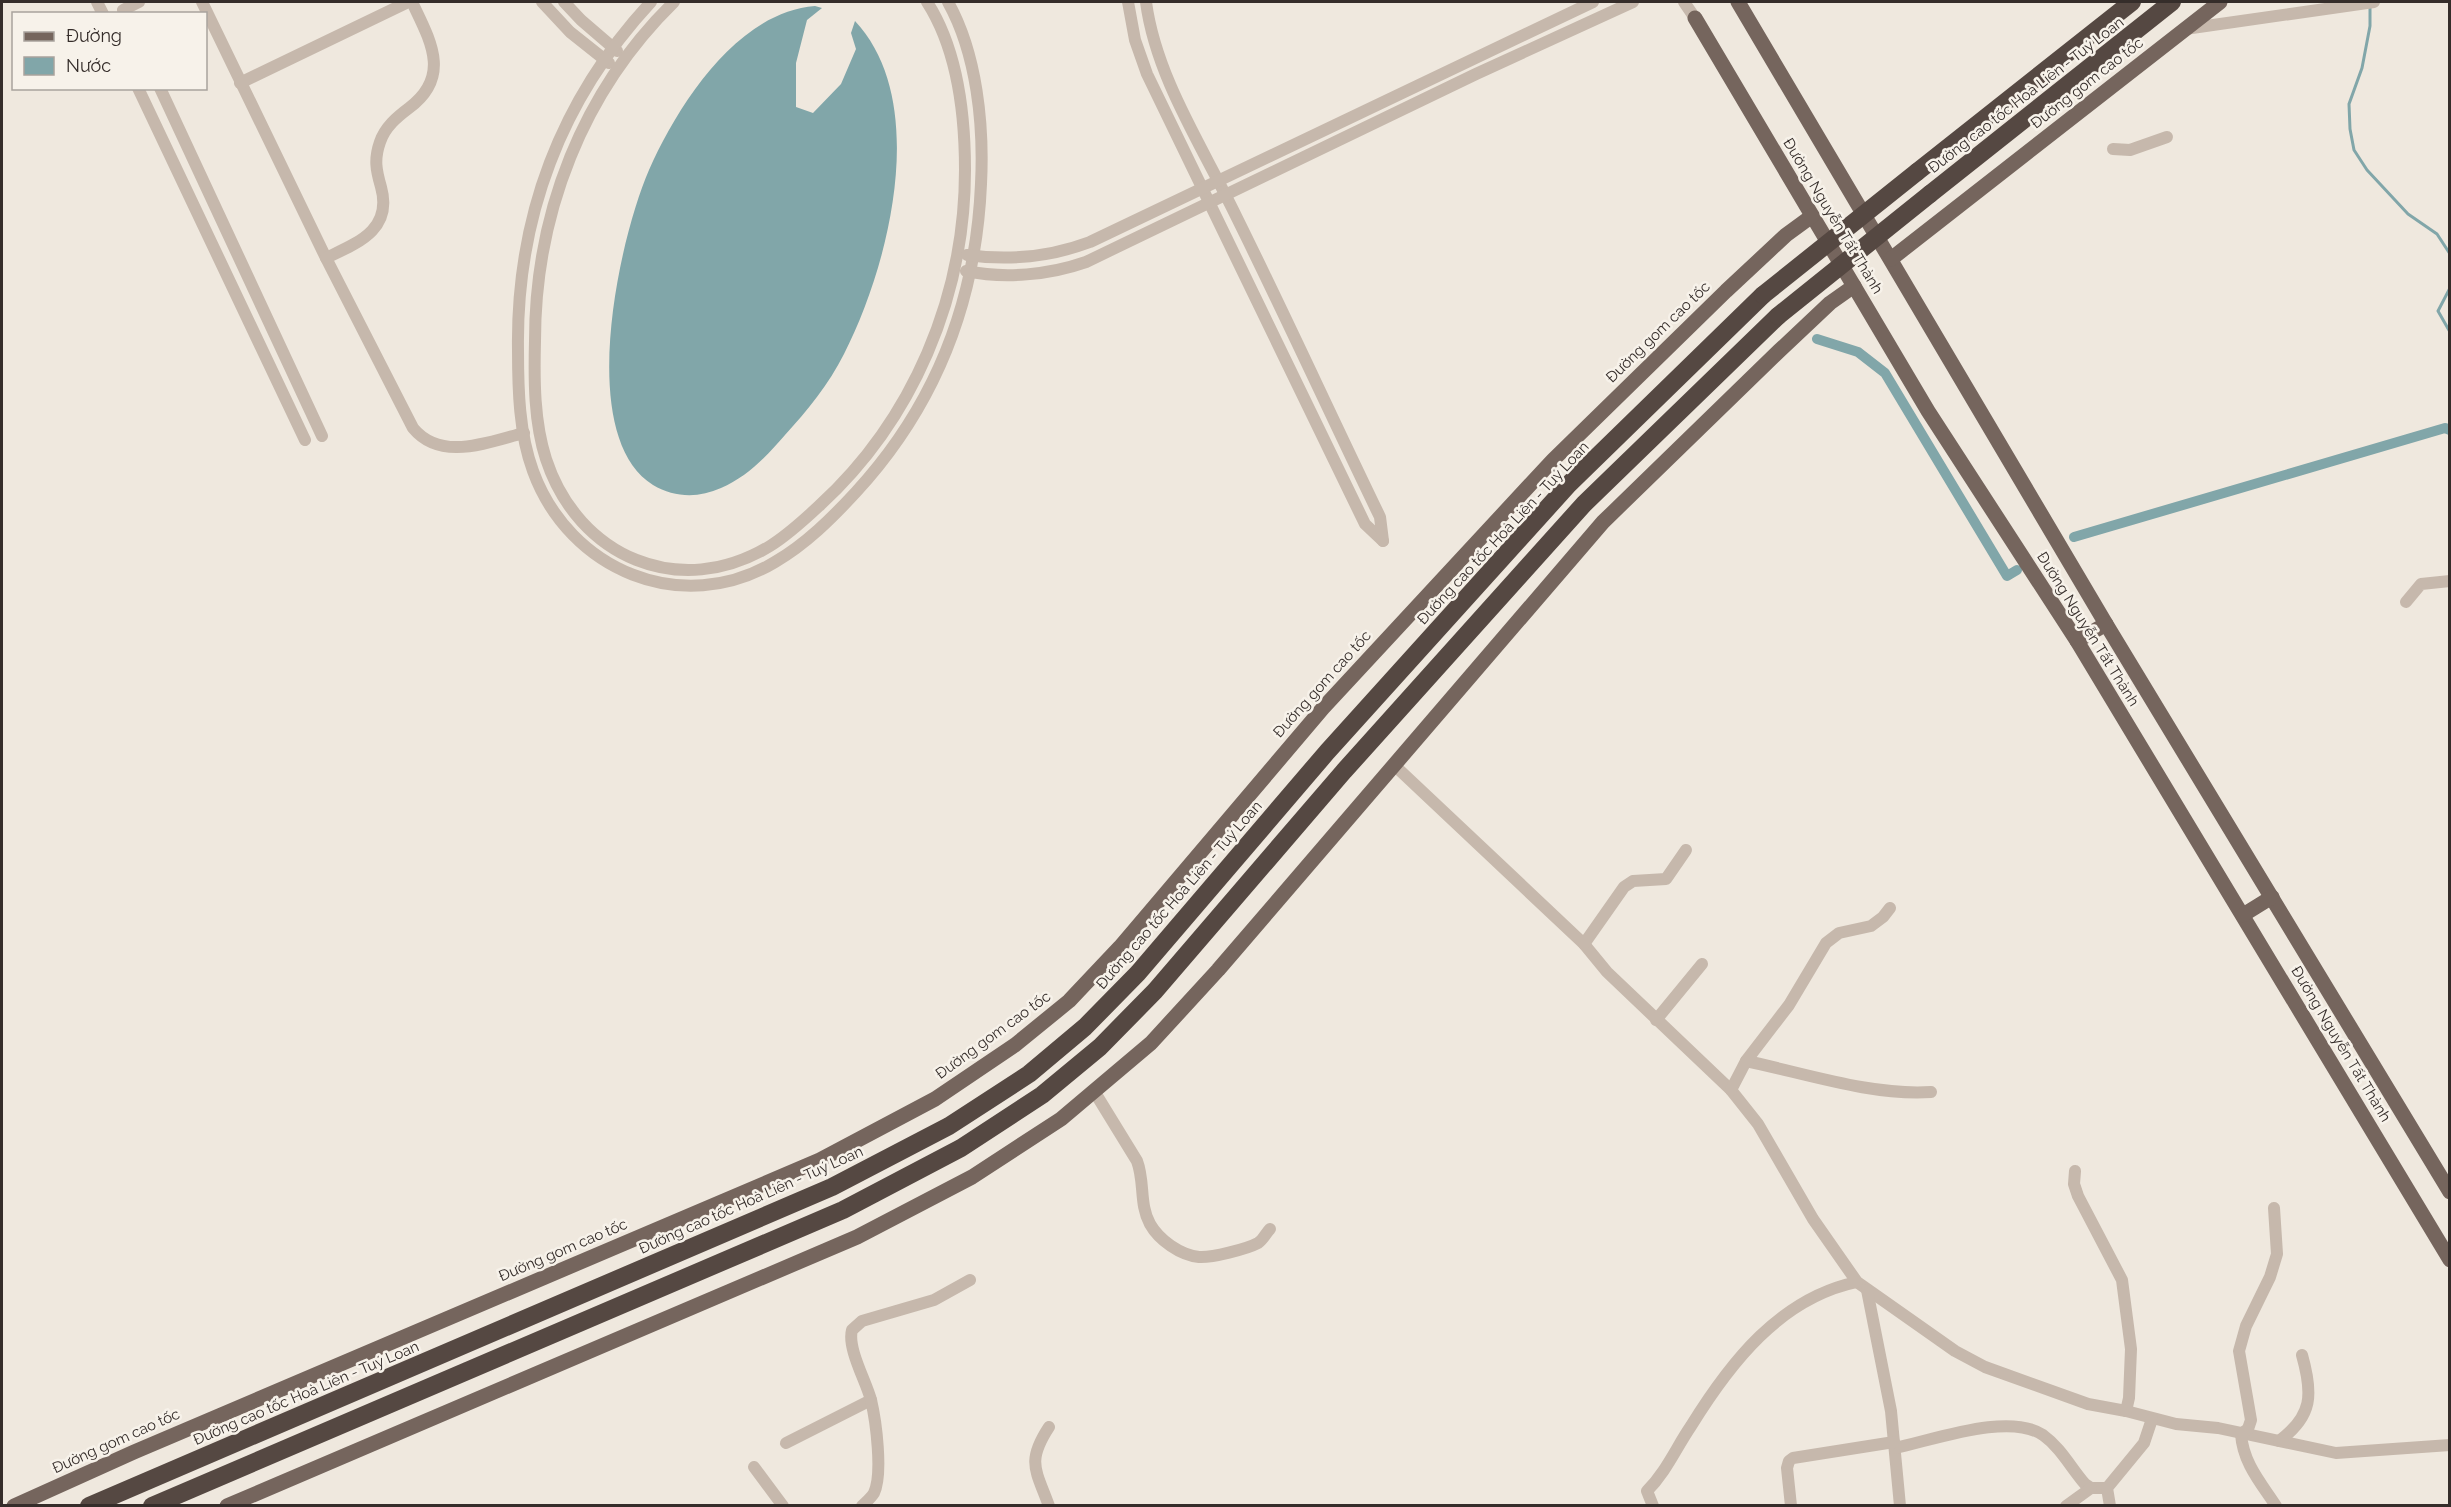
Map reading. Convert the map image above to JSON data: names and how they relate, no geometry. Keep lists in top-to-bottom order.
{
  "streets": {
    "highway": ["Đường cao tốc Hoà Liên - Tuý Loan"],
    "main road": ["Đường gom cao tốc", "Đường Nguyễn Tất Thành"]
  },
  "crossings": [
    ["Đường gom cao tốc", "Đường Nguyễn Tất Thành"]
  ],
  "legend": ["Đường", "Nước"]
}
